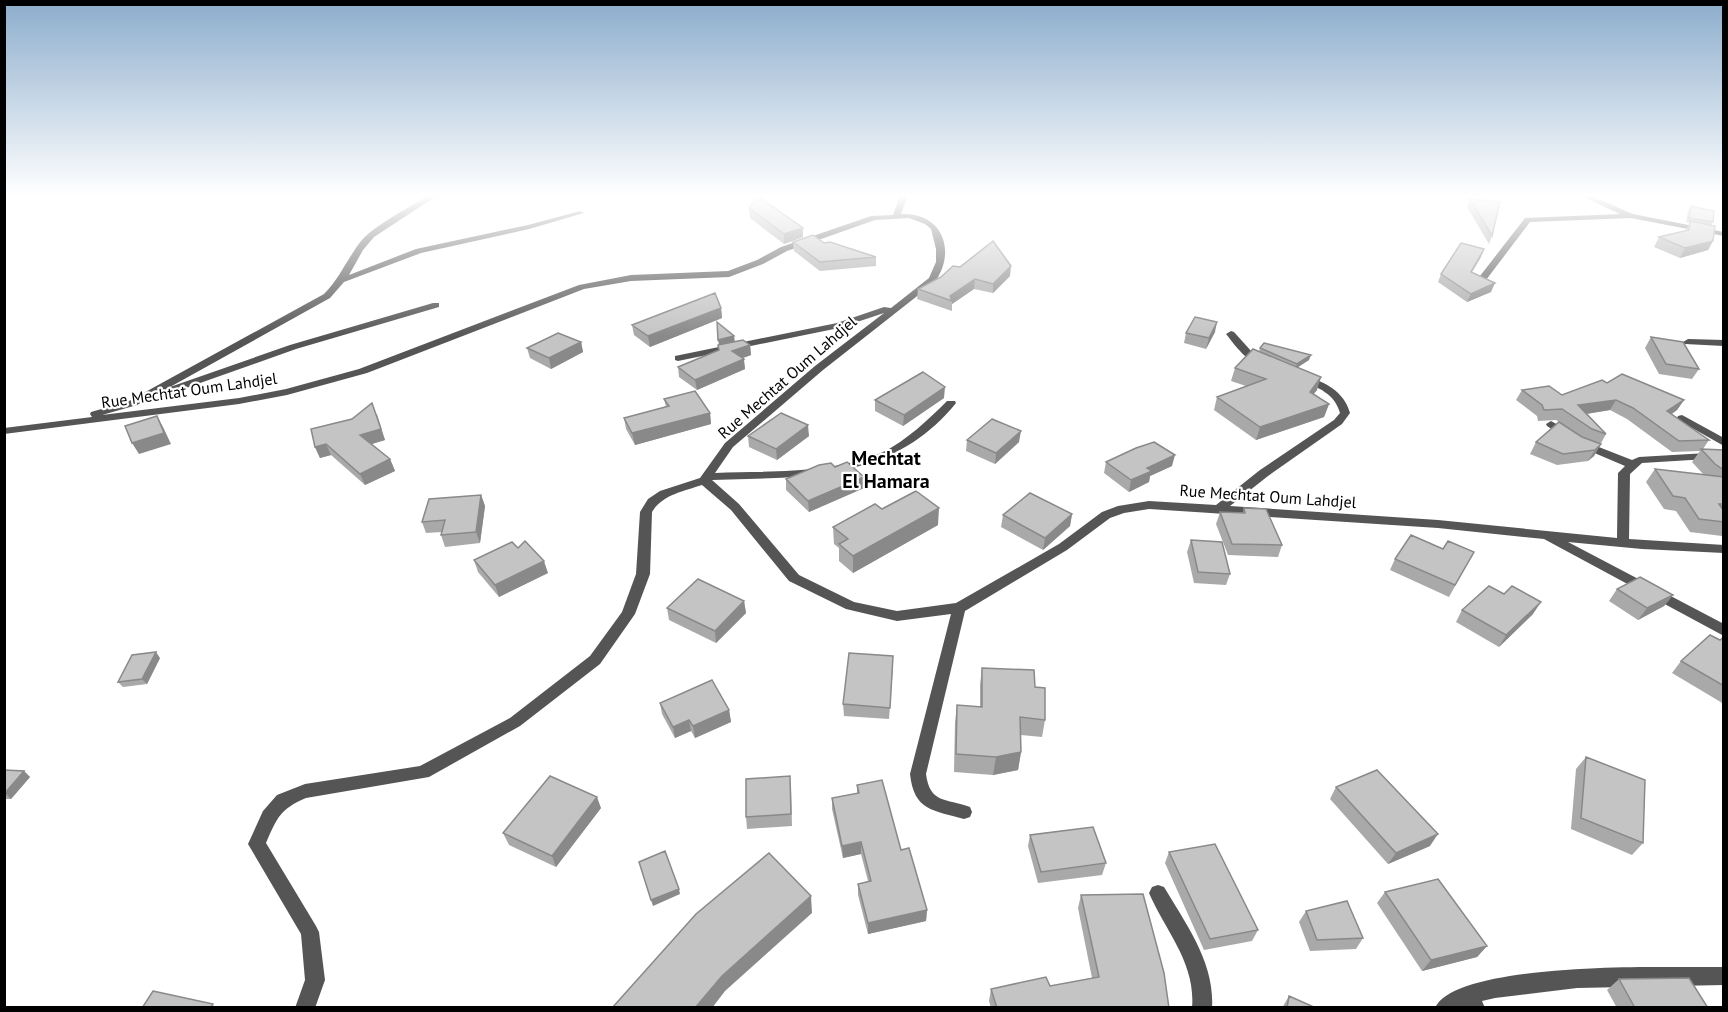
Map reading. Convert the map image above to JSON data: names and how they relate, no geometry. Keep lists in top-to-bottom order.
{
  "streets": {
    "street": ["Rue Mechtat Oum Lahdjel"]
  },
  "districts": ["Mechtat El Hamara"]
}
